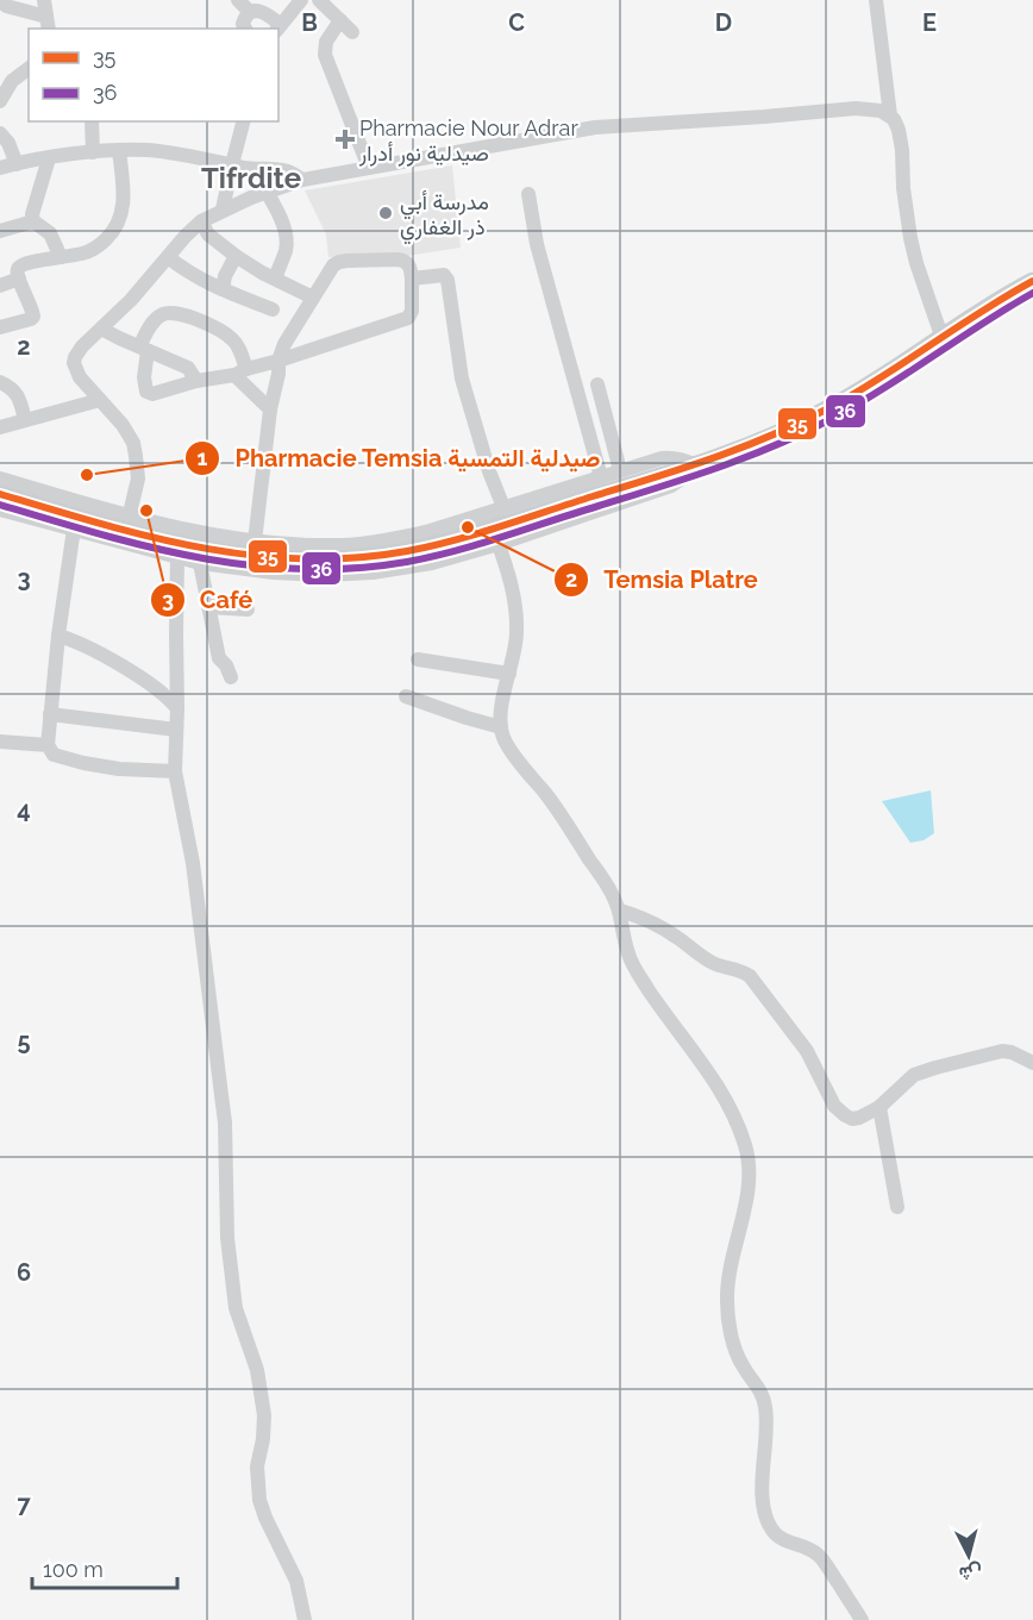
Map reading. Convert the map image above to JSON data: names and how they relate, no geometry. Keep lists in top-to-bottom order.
{
  "districts": ["Tifrdite"],
  "places": {
    "health": ["Pharmacie Nour Adrar صيدلية نور أدرار"],
    "other": [
      "مدرسة أبي ذر الغفاري",
      "Pharmacie Temsia صيدلية التمسية",
      "Café",
      "Temsia Platre"
    ]
  },
  "lines": ["transit line 35", "transit line 36"],
  "legend": ["35", "36"],
  "scale_bar": "100 m",
  "north": "bottom",
  "grid": {
    "columns": [
      "B",
      "C",
      "D",
      "E"
    ],
    "rows": [
      "2",
      "3",
      "4",
      "5",
      "6",
      "7"
    ]
  }
}
